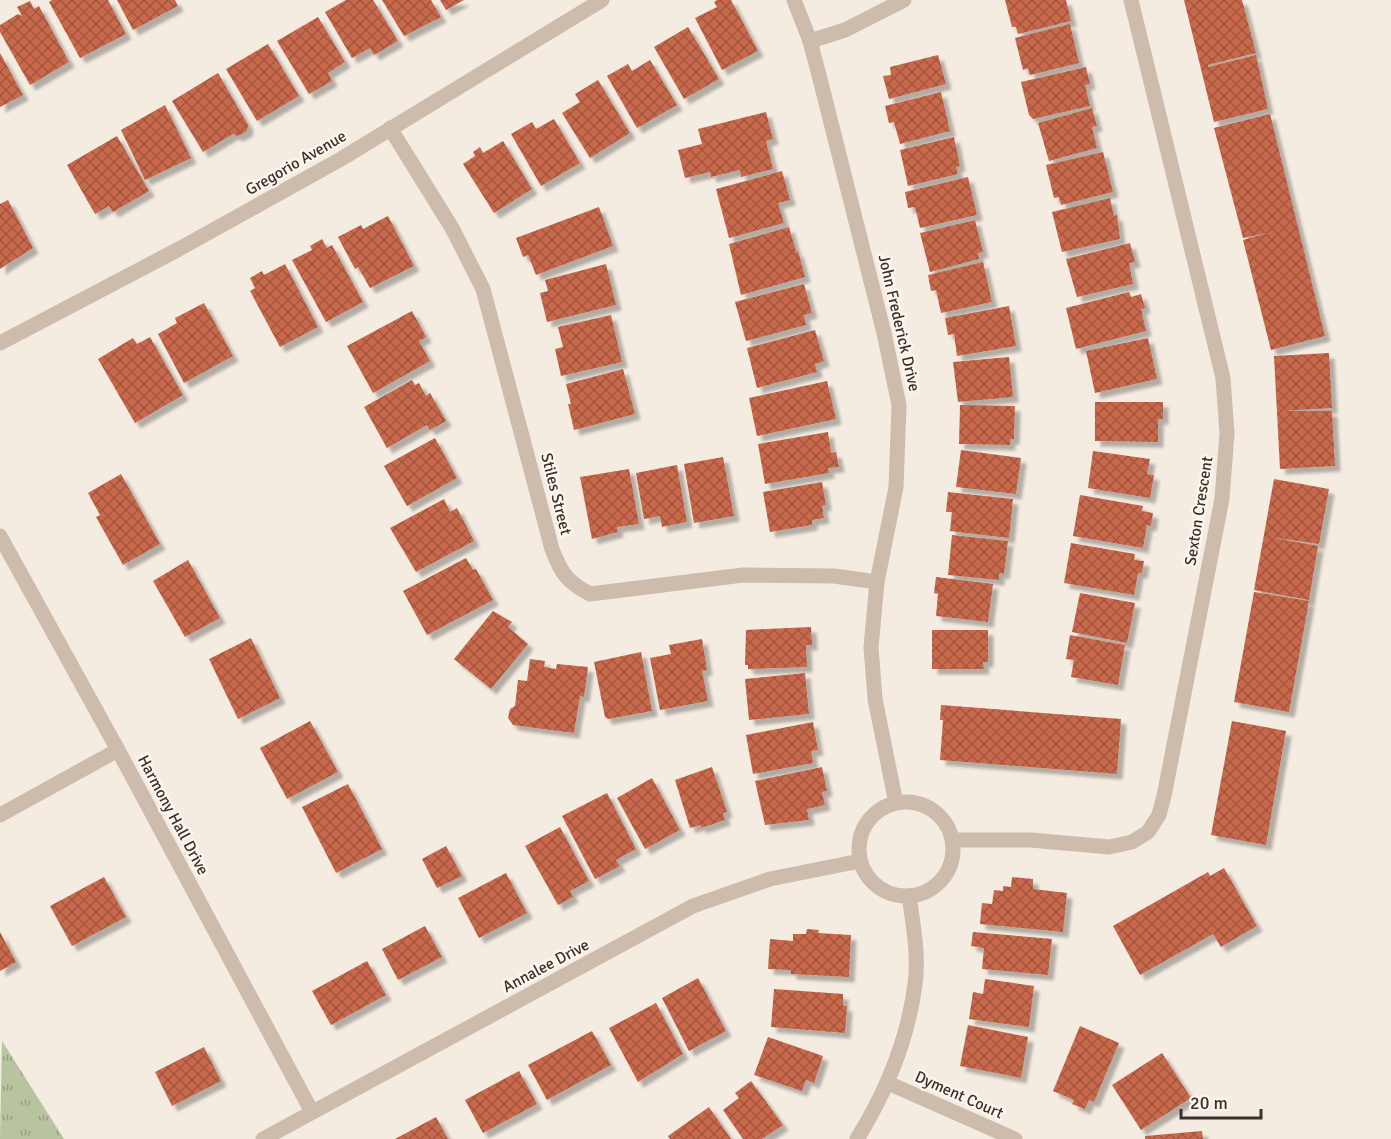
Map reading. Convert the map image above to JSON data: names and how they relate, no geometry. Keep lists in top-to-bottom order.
{
  "streets": {
    "street": [
      "Gregorio Avenue",
      "John Frederick Drive",
      "Stiles Street",
      "Sexton Crescent",
      "Harmony Hall Drive",
      "Annalee Drive",
      "Dyment Court"
    ]
  },
  "crossings": [
    ["Gregorio Avenue", "Stiles Street"],
    ["John Frederick Drive", "Stiles Street"],
    ["John Frederick Drive", "Sexton Crescent"],
    ["John Frederick Drive", "Annalee Drive"],
    ["Sexton Crescent", "Annalee Drive"],
    ["Harmony Hall Drive", "Annalee Drive"]
  ],
  "scale_bar": "20 m"
}
